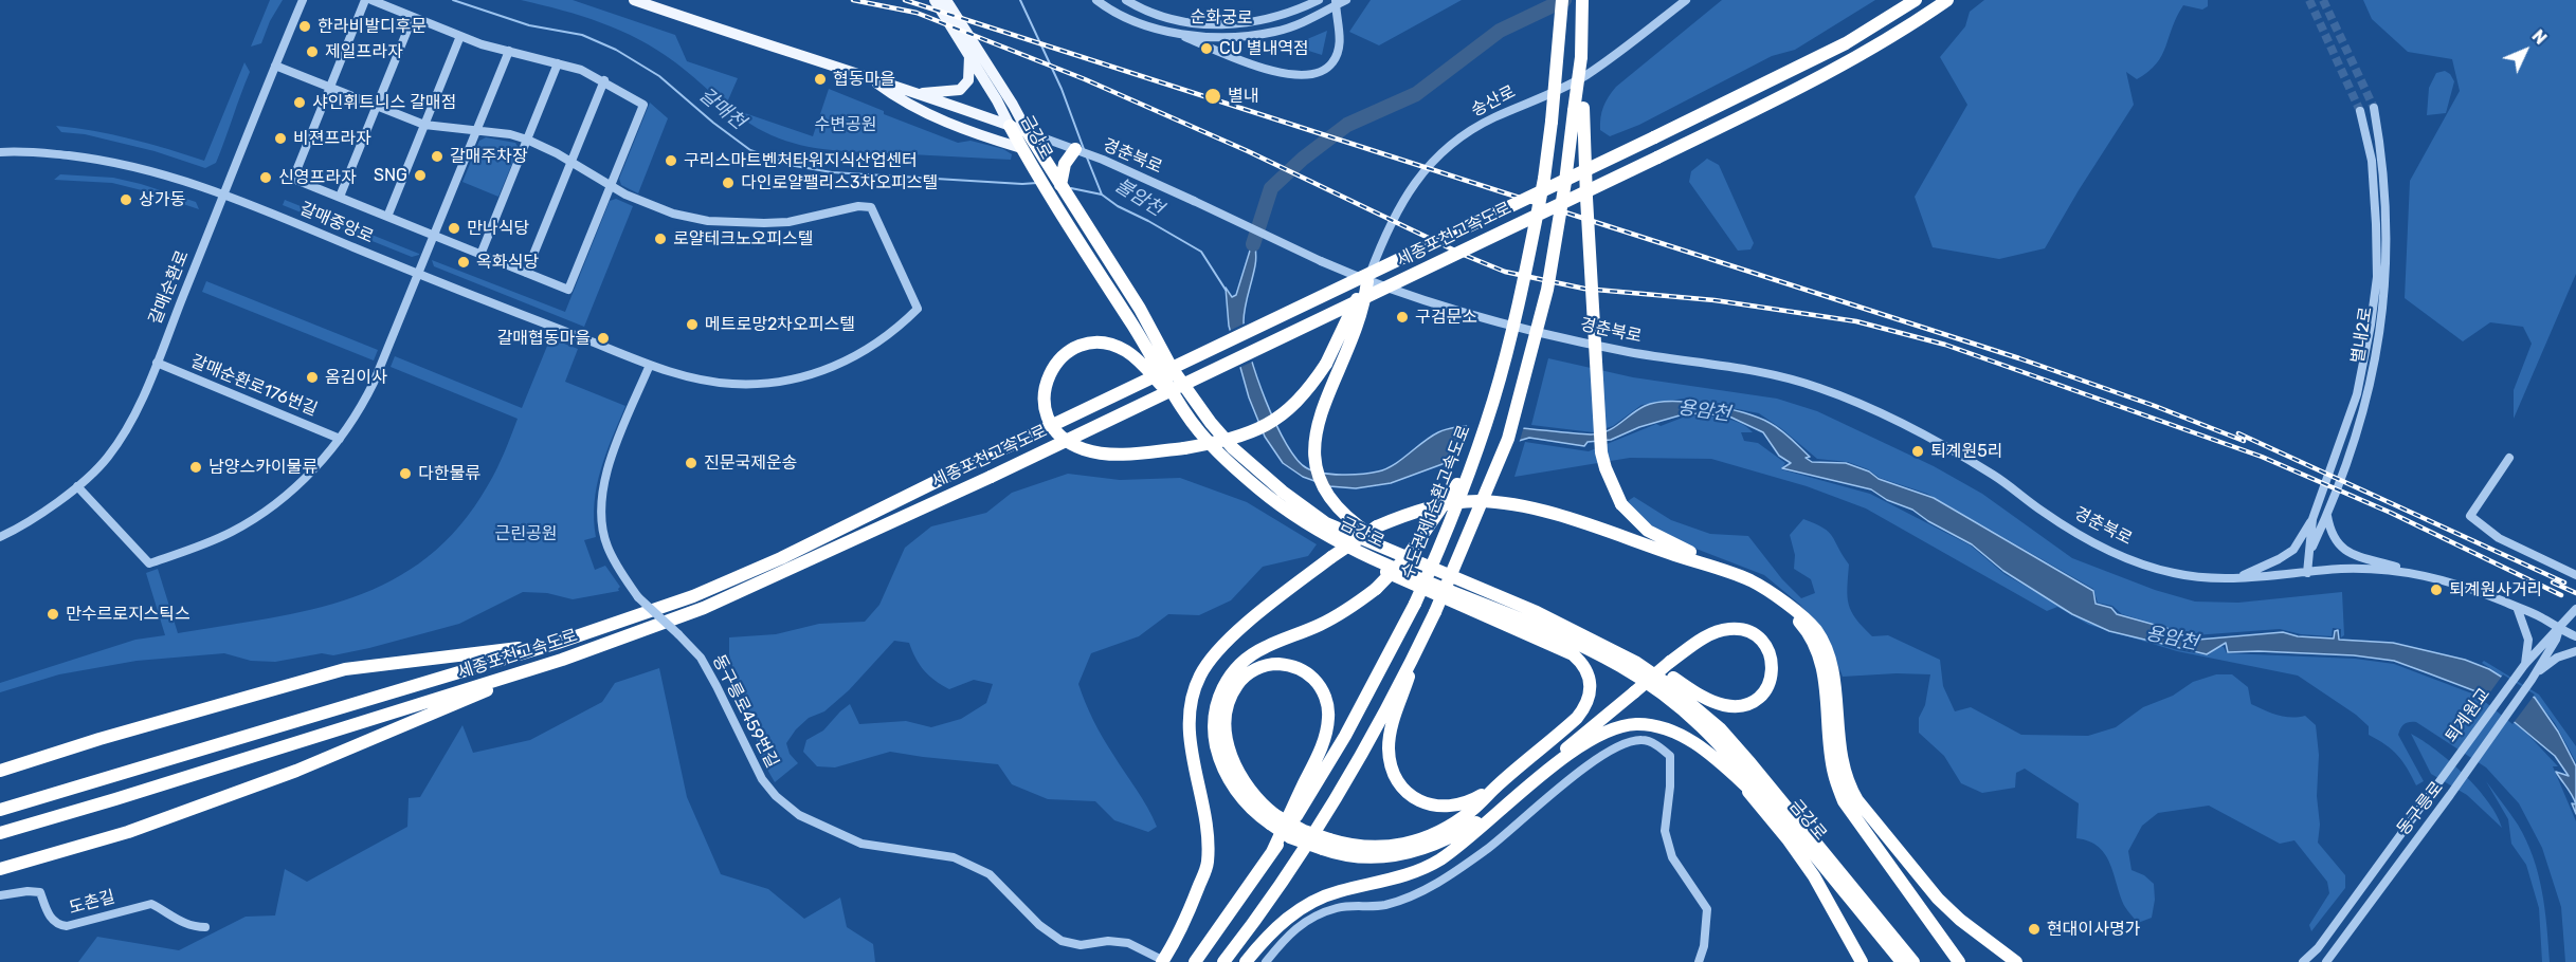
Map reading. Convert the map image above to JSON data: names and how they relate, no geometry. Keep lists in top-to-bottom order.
{
  "streets": {
    "highway": ["금강로", "세종포천고속도로", "수도권제1순환고속도로"],
    "main road": ["경춘북로"],
    "street": [
      "순화궁로",
      "송산로",
      "갈매중앙로",
      "갈매순환로",
      "별내2로",
      "갈매순환로176번길",
      "동구릉로459번길",
      "퇴계원교",
      "동구릉로",
      "도촌길"
    ]
  },
  "crossings": [
    ["송산로", "경춘북로"],
    ["금강로", "경춘북로"],
    ["경춘북로", "별내2로"],
    ["갈매중앙로", "갈매순환로"],
    ["갈매중앙로", "동구릉로459번길"],
    ["갈매순환로", "갈매순환로176번길"],
    ["퇴계원교", "동구릉로"]
  ],
  "water": ["갈매천", "불암천", "용암천"],
  "parks": ["수변공원", "근린공원"],
  "places": [
    "한라비발디후문",
    "CU 별내역점",
    "제일프라자",
    "협동마을",
    "별내",
    "샤인휘트니스 갈매점",
    "비젼프라자",
    "갈매주차장",
    "구리스마트벤처타워지식산업센터",
    "SNG",
    "신영프라자",
    "다인로얄팰리스3차오피스텔",
    "상가동",
    "만나식당",
    "로얄테크노오피스텔",
    "옥화식당",
    "구검문소",
    "메트로망2차오피스텔",
    "갈매협동마을",
    "옴김이사",
    "퇴계원5리",
    "진문국제운송",
    "남양스카이물류",
    "다한물류",
    "퇴계원사거리",
    "만수르로지스틱스",
    "현대이사명가"
  ],
  "north": "top right"
}
